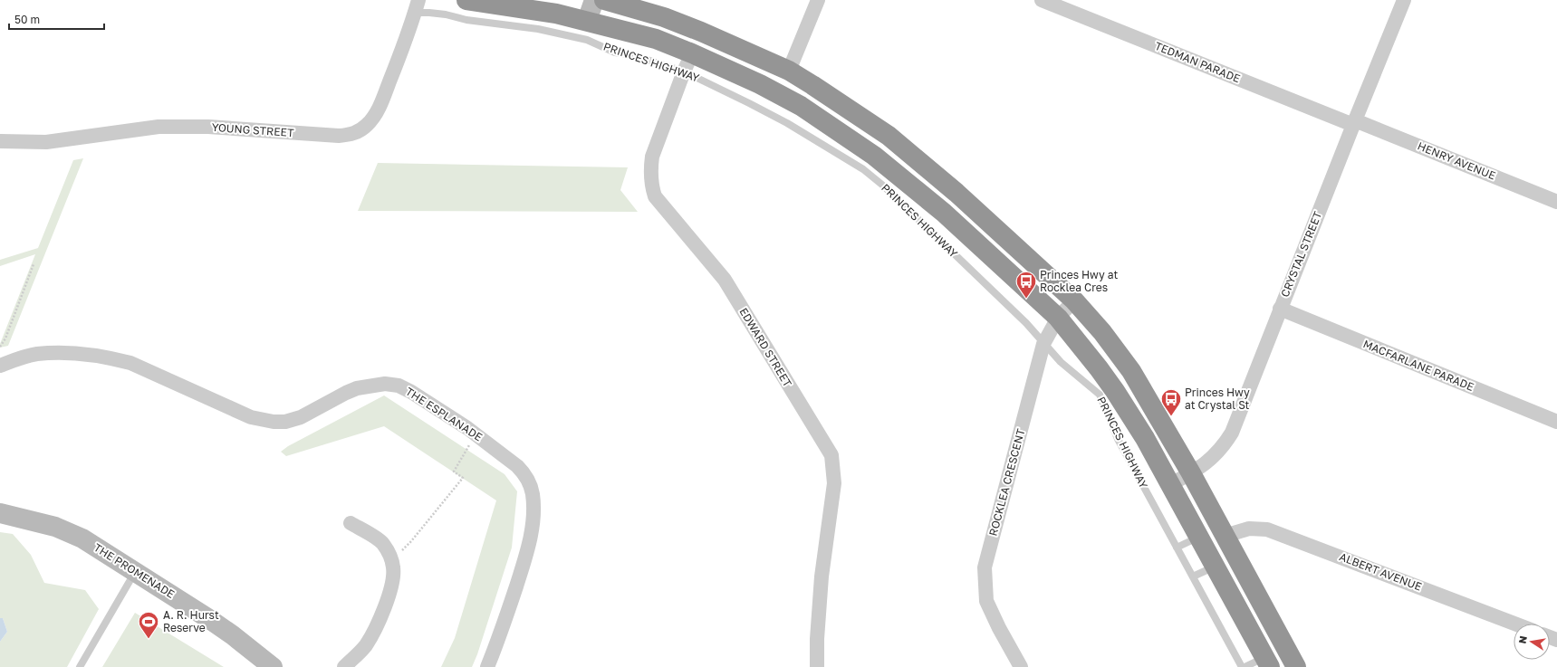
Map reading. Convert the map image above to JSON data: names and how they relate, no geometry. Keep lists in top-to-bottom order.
{
  "streets": {
    "highway": ["PRINCES HIGHWAY"],
    "street": [
      "TEDMAN PARADE",
      "YOUNG STREET",
      "HENRY AVENUE",
      "CRYSTAL STREET",
      "EDWARD STREET",
      "MACFARLANE PARADE",
      "THE ESPLANADE",
      "ROCKLEA CRESCENT",
      "THE PROMENADE",
      "ALBERT AVENUE"
    ]
  },
  "crossings": [
    ["PRINCES HIGHWAY", "YOUNG STREET"],
    ["PRINCES HIGHWAY", "CRYSTAL STREET"],
    ["PRINCES HIGHWAY", "EDWARD STREET"],
    ["PRINCES HIGHWAY", "ROCKLEA CRESCENT"],
    ["TEDMAN PARADE", "HENRY AVENUE"],
    ["TEDMAN PARADE", "CRYSTAL STREET"],
    ["HENRY AVENUE", "CRYSTAL STREET"],
    ["CRYSTAL STREET", "MACFARLANE PARADE"]
  ],
  "places": {
    "bus stop": ["Princes Hwy at Rocklea Cres", "Princes Hwy at Crystal St"],
    "sports": ["A. R. Hurst Reserve"]
  },
  "scale_bar": "50 m",
  "north": "left"
}
